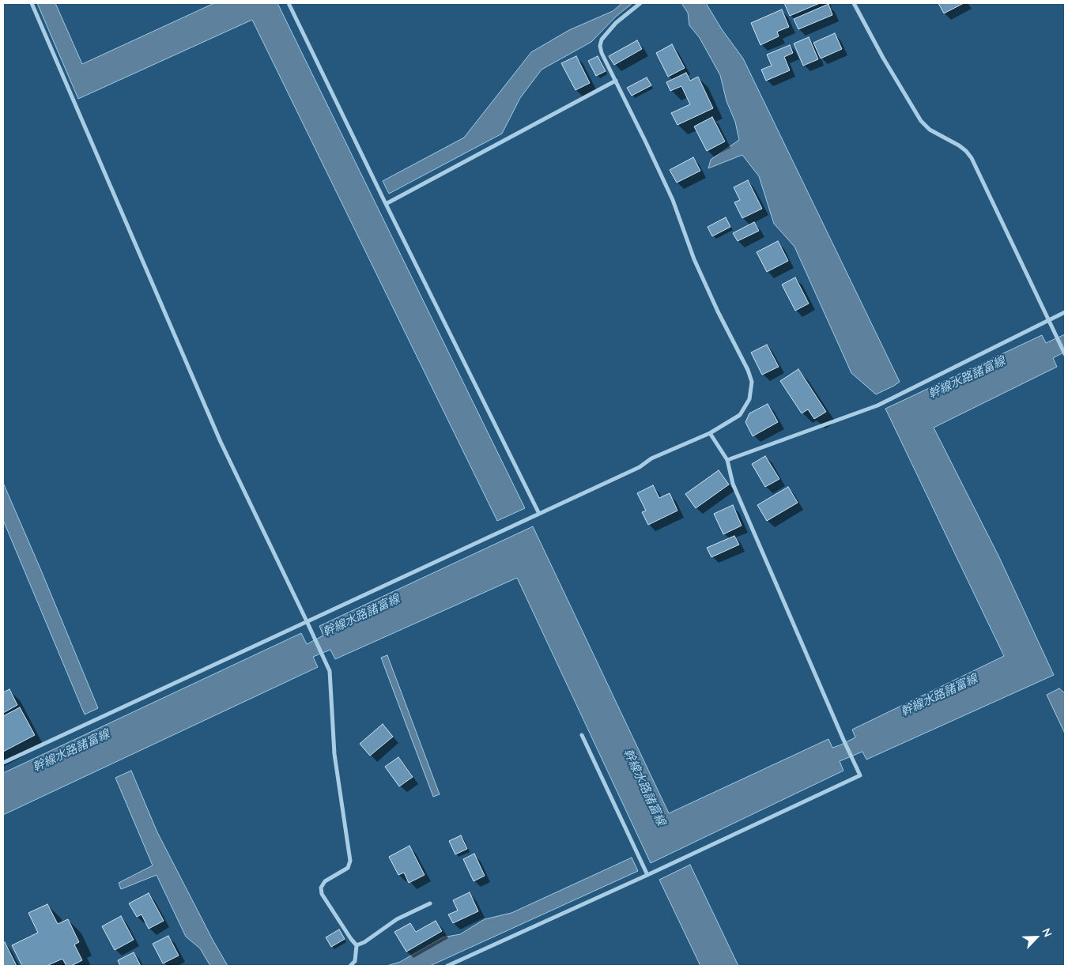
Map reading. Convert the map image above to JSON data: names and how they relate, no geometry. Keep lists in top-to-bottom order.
{
  "water": ["幹線水路諸富線"],
  "north": "top right"
}
